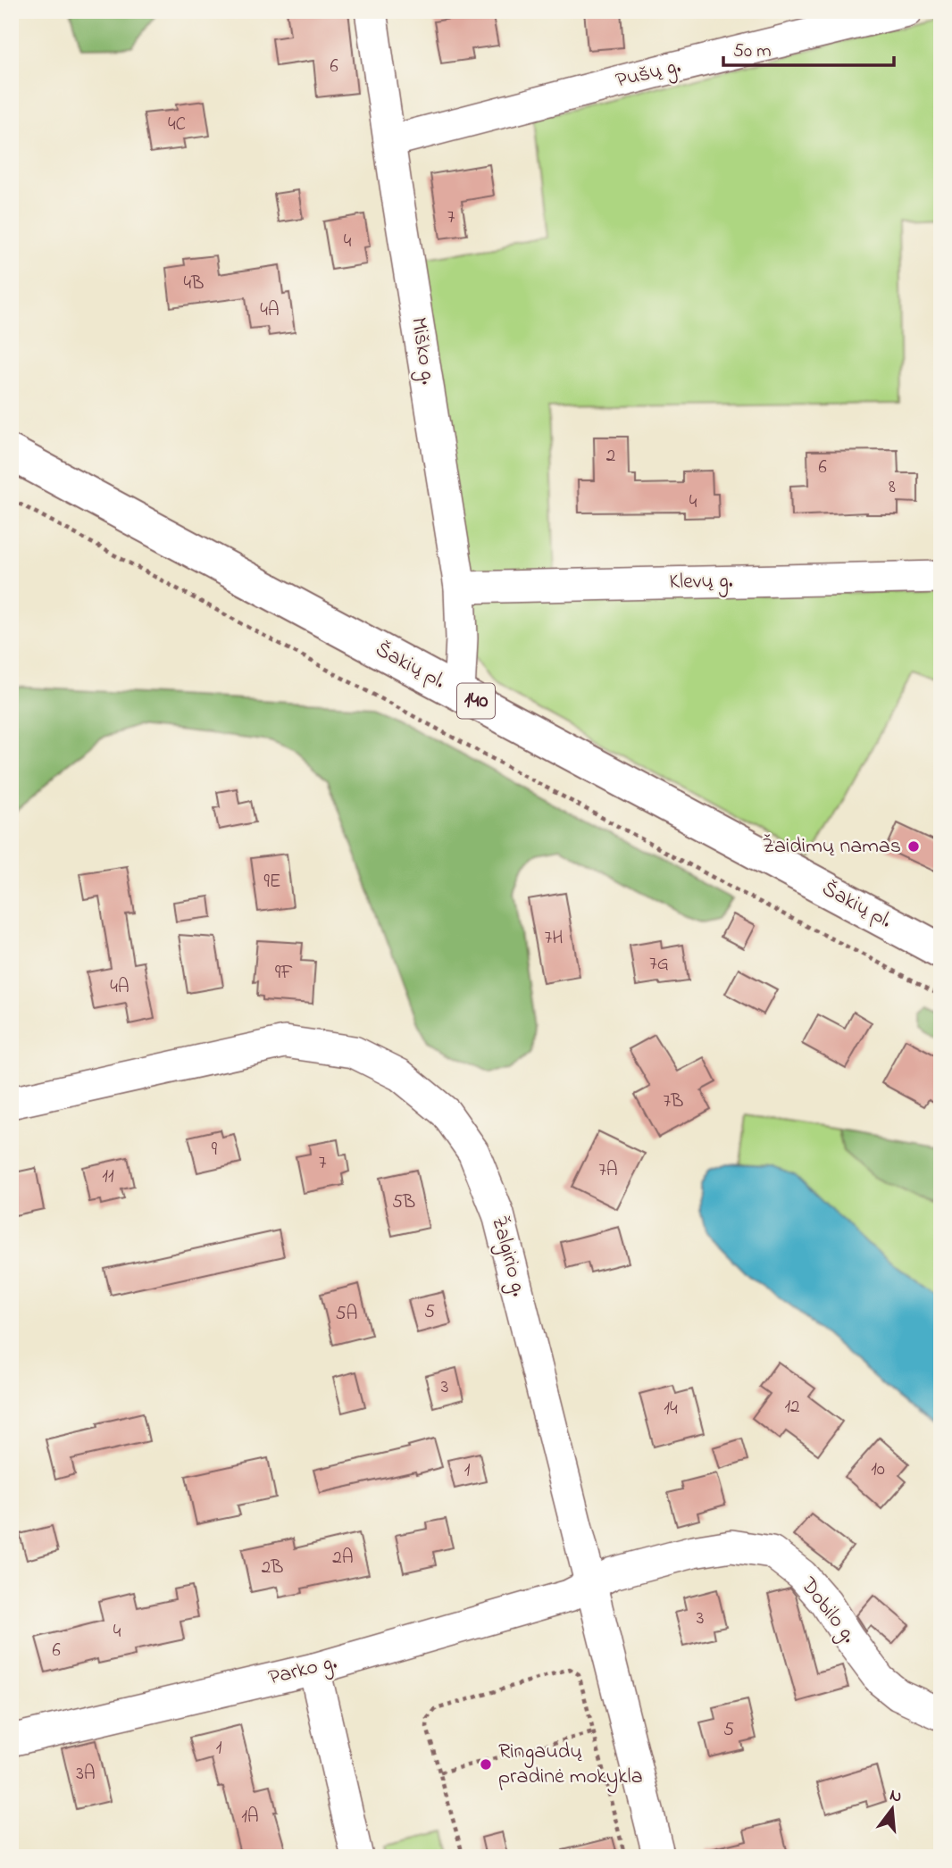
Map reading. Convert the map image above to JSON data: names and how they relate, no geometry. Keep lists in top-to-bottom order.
{
  "streets": {
    "main road": ["Šakių pl.", "140"],
    "street": [
      "Pušų g.",
      "Miško g.",
      "Klevų g.",
      "Žalgirio g.",
      "Dobilo g.",
      "Parko g."
    ]
  },
  "crossings": [
    ["Pušų g.", "Miško g."],
    ["Miško g.", "Klevų g."],
    ["Miško g.", "Šakių pl."],
    ["Žalgirio g.", "Dobilo g."],
    ["Žalgirio g.", "Parko g."],
    ["Dobilo g.", "Parko g."]
  ],
  "places": ["Žaidimų namas", "Ringaudų pradinė mokykla"],
  "house_numbers": [
    "6",
    "4C",
    "7",
    "4",
    "4B",
    "4A",
    "2",
    "6",
    "8",
    "4",
    "9E",
    "7H",
    "7G",
    "9F",
    "4A",
    "7B",
    "9",
    "7",
    "7A",
    "11",
    "5B",
    "5",
    "5A",
    "3",
    "12",
    "14",
    "10",
    "1",
    "2A",
    "2B",
    "3",
    "4",
    "6",
    "5",
    "1",
    "3A",
    "1A"
  ],
  "scale_bar": "50 m",
  "north": "top"
}
